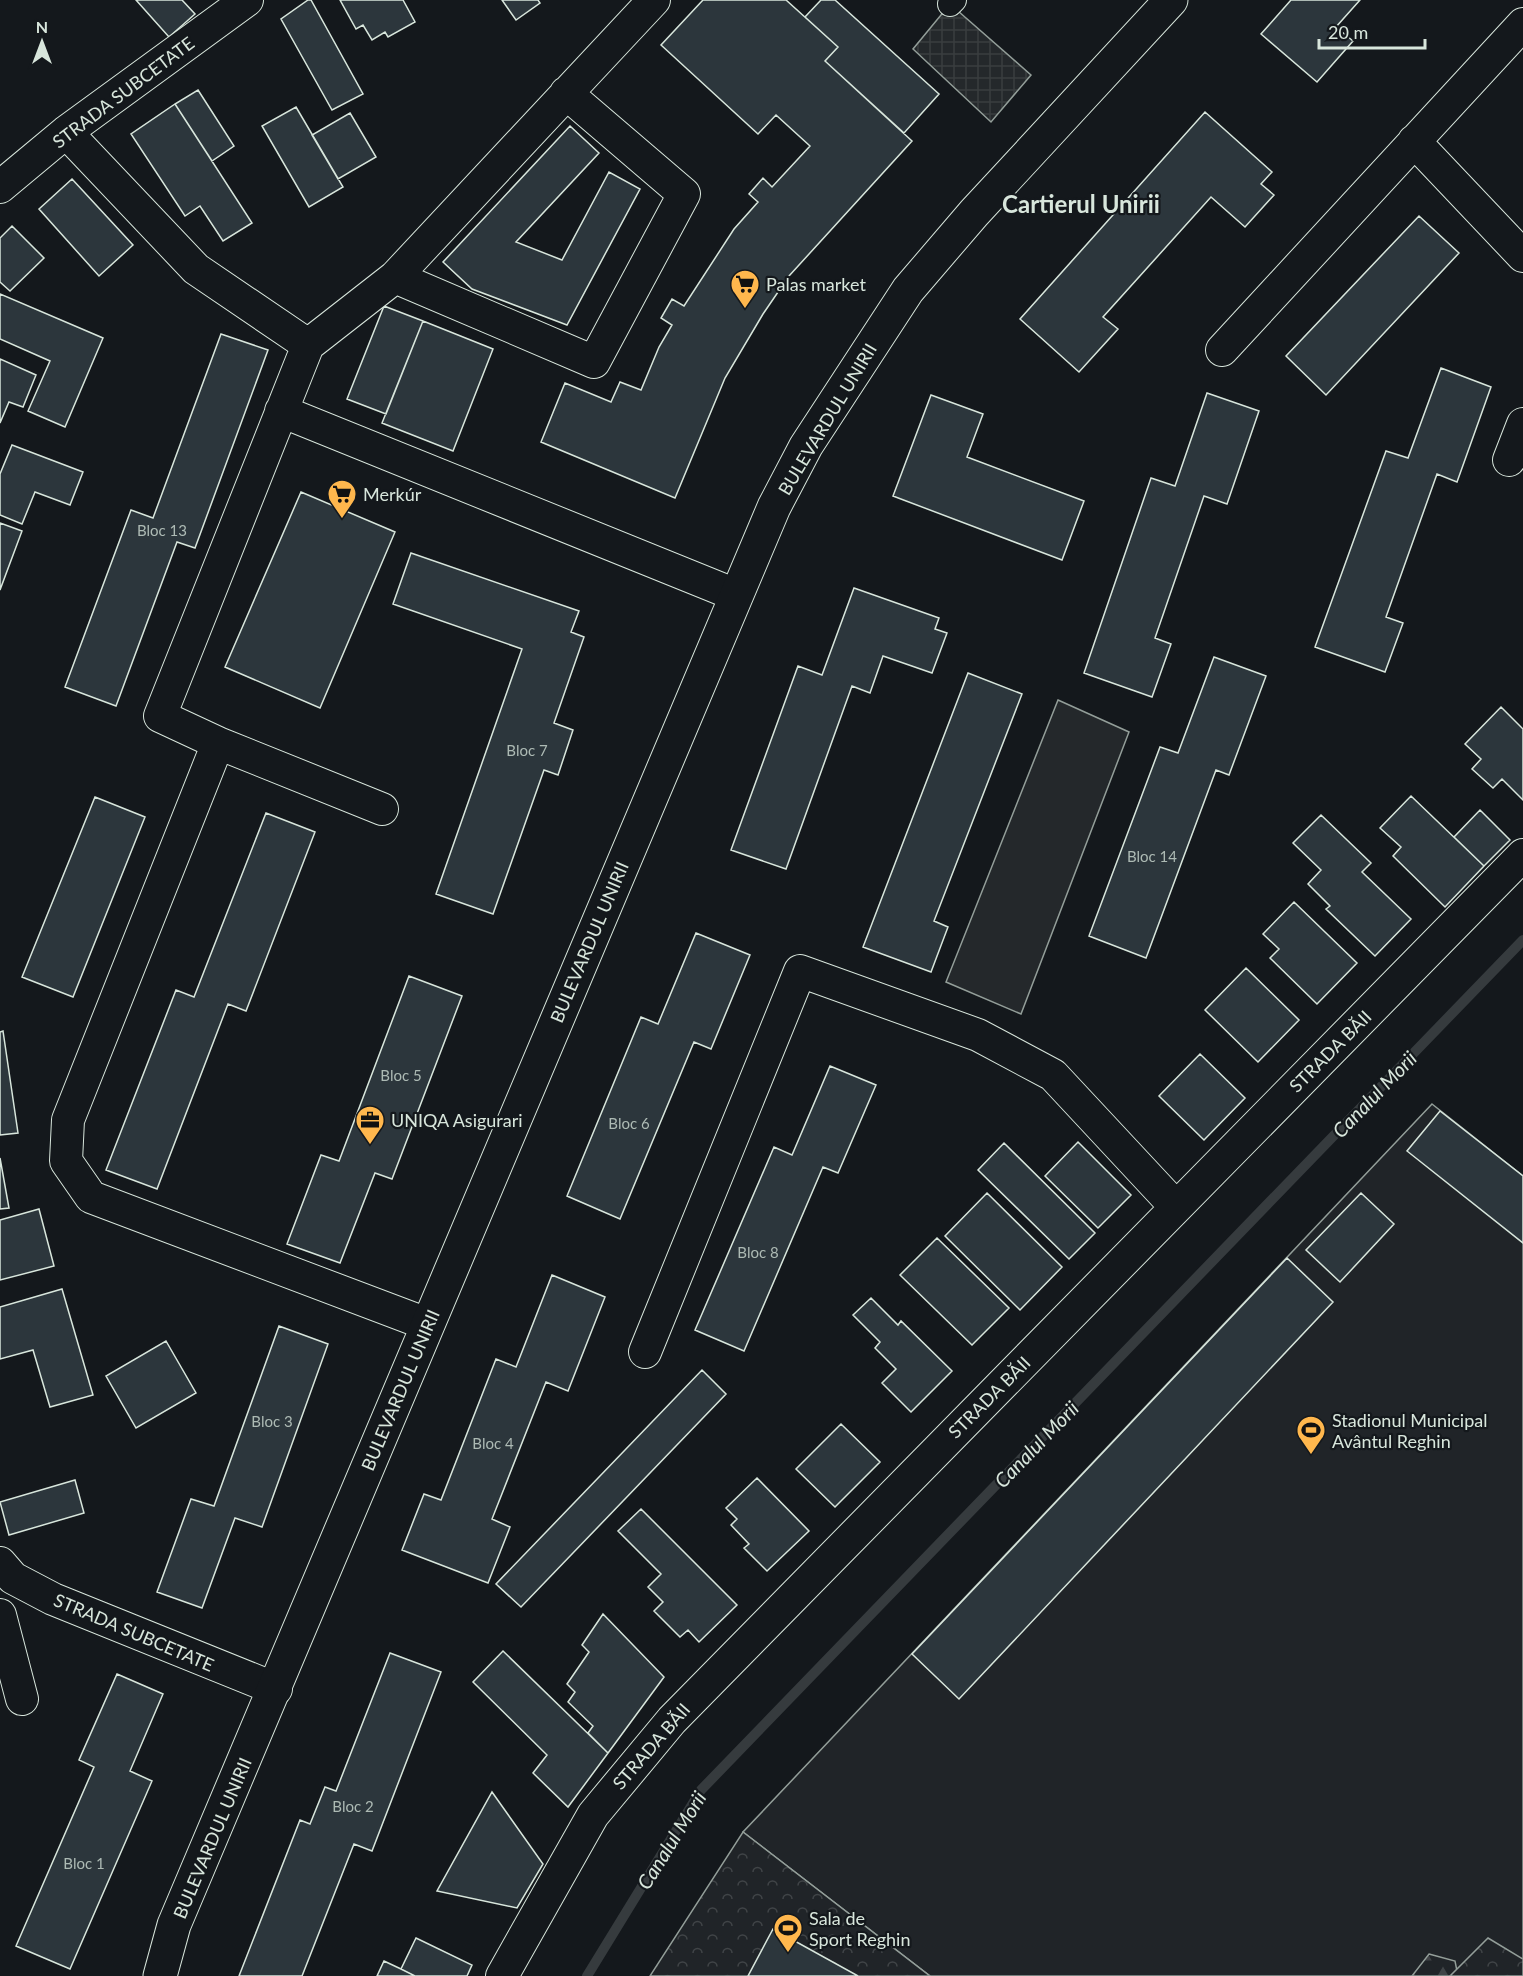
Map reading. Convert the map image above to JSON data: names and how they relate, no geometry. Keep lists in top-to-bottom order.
{
  "streets": {
    "main road": ["BULEVARDUL UNIRII"],
    "street": ["STRADA SUBCETATE", "STRADA BĂII"]
  },
  "crossings": [
    ["STRADA SUBCETATE", "BULEVARDUL UNIRII"]
  ],
  "districts": ["Cartierul Unirii"],
  "water": ["Canalul Morii"],
  "places": {
    "supermarket": ["Palas market", "Merkúr"],
    "office": ["UNIQA Asigurari"],
    "sports": ["Stadionul Municipal Avântul Reghin", "Sala de Sport Reghin"]
  },
  "house_numbers": [
    "Bloc 13",
    "Bloc 7",
    "Bloc 14",
    "Bloc 5",
    "Bloc 6",
    "Bloc 8",
    "Bloc 3",
    "Bloc 4",
    "Bloc 2",
    "Bloc 1"
  ],
  "scale_bar": "20 m",
  "north": "top"
}
